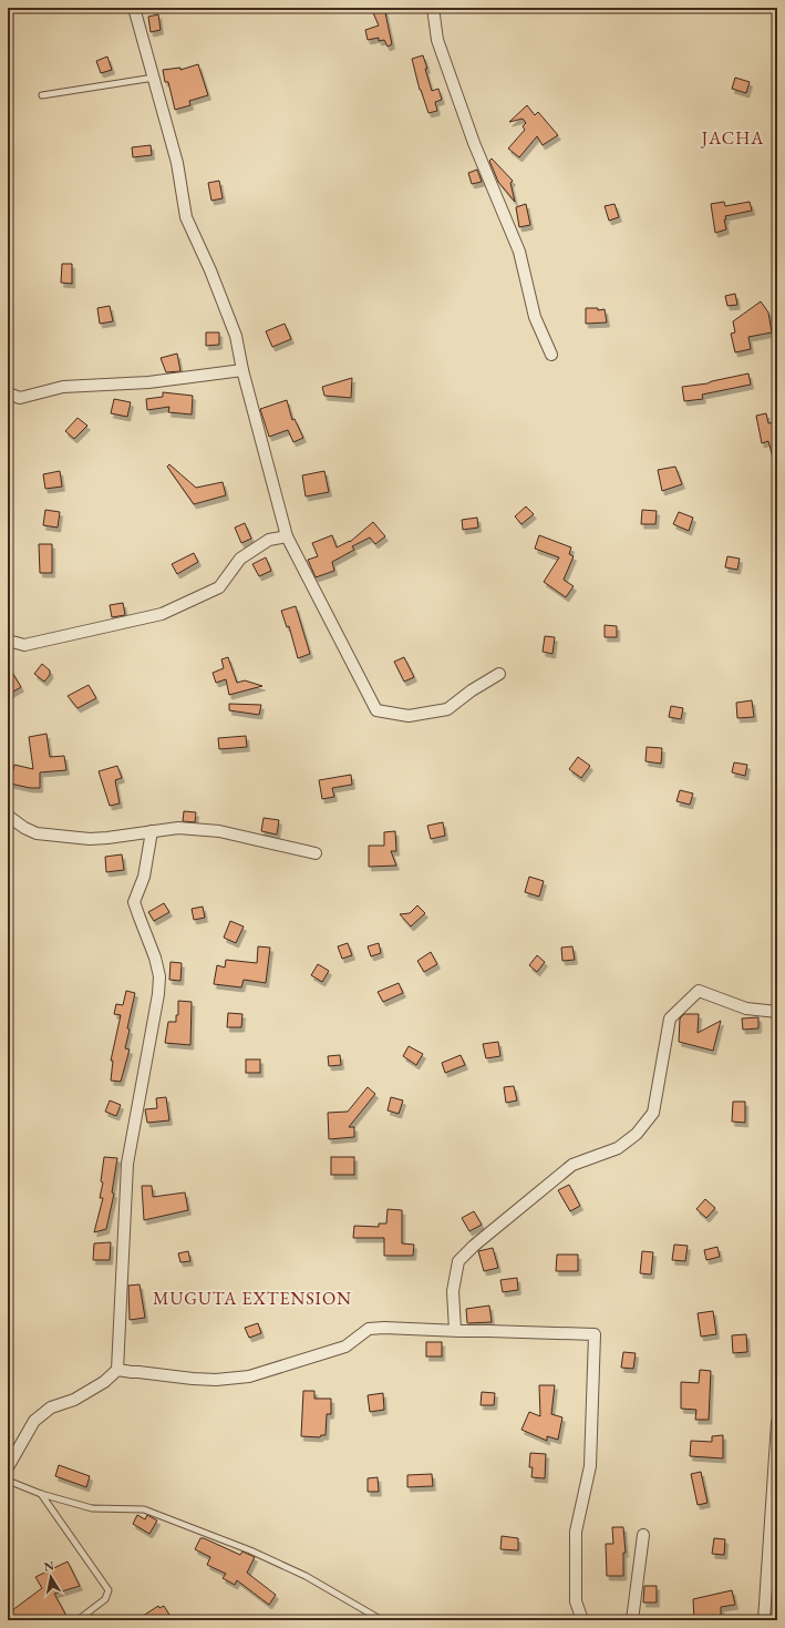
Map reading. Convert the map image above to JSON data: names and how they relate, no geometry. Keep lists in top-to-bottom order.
{
  "districts": ["JACHA", "MUGUTA EXTENSION"],
  "north": "top"
}
